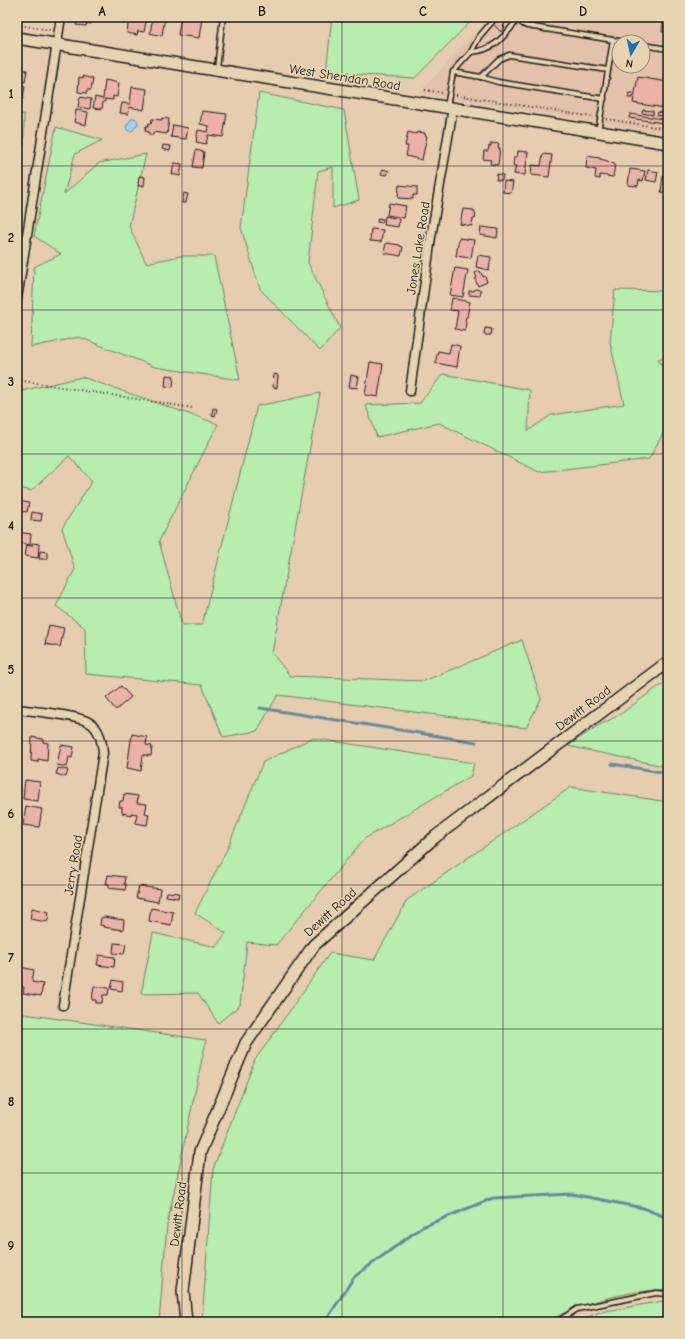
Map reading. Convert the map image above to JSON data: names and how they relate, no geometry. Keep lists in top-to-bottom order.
{
  "streets": {
    "street": [
      "West Sheridan Road",
      "Jones Lake Road",
      "Dewitt Road",
      "Jerry Road"
    ]
  },
  "crossings": [
    ["West Sheridan Road", "Jones Lake Road"]
  ],
  "north": "bottom",
  "grid": {
    "columns": [
      "A",
      "B",
      "C",
      "D"
    ],
    "rows": [
      "1",
      "2",
      "3",
      "4",
      "5",
      "6",
      "7",
      "8",
      "9"
    ]
  }
}
